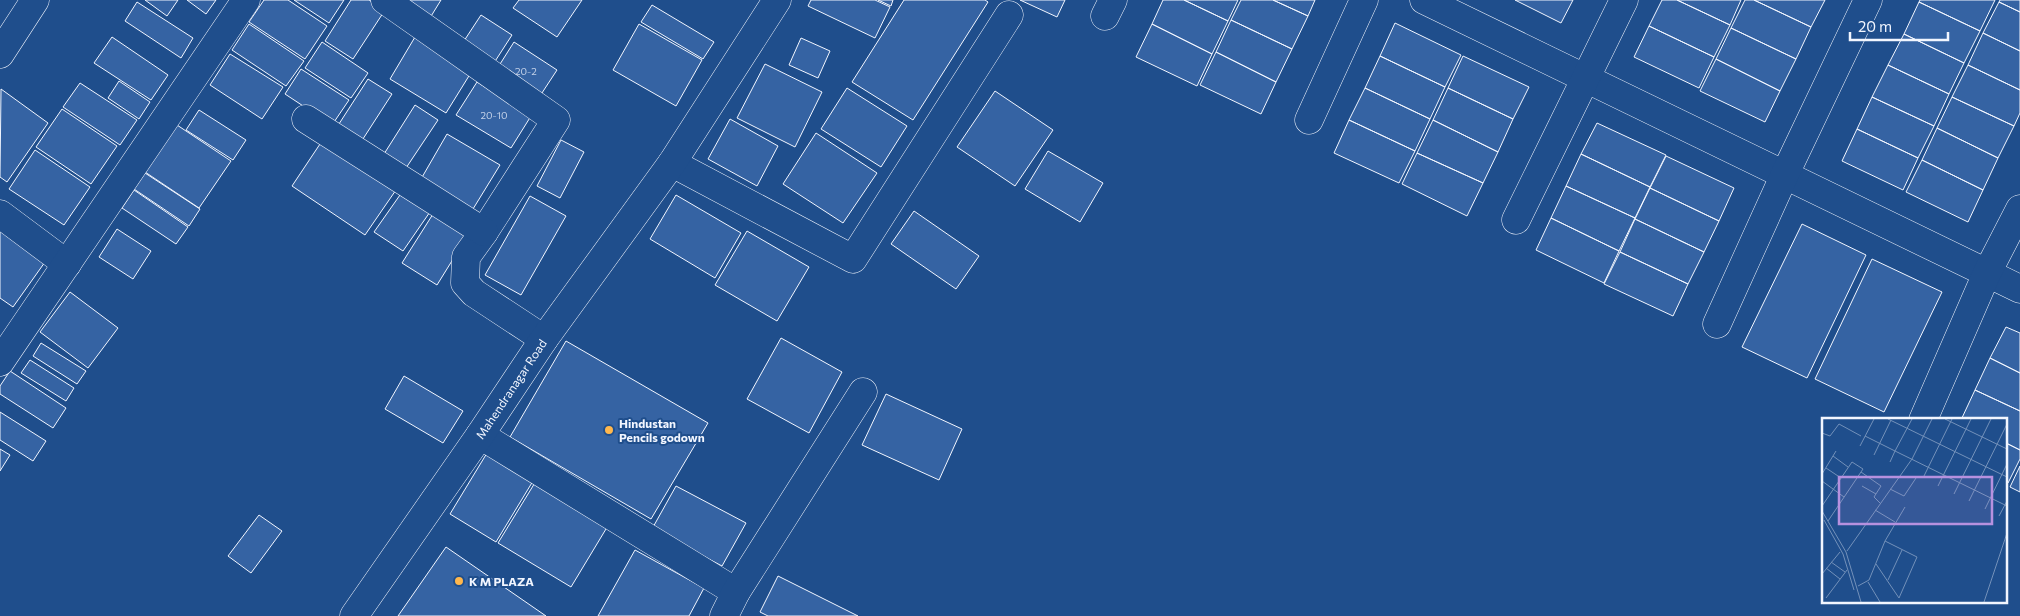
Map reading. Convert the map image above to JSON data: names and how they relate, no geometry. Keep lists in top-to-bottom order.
{
  "streets": {
    "street": ["Mahendranagar Road"]
  },
  "places": ["Hindustan Pencils godown", "K M PLAZA"],
  "house_numbers": ["20-2", "20-10"],
  "scale_bar": "20 m"
}
